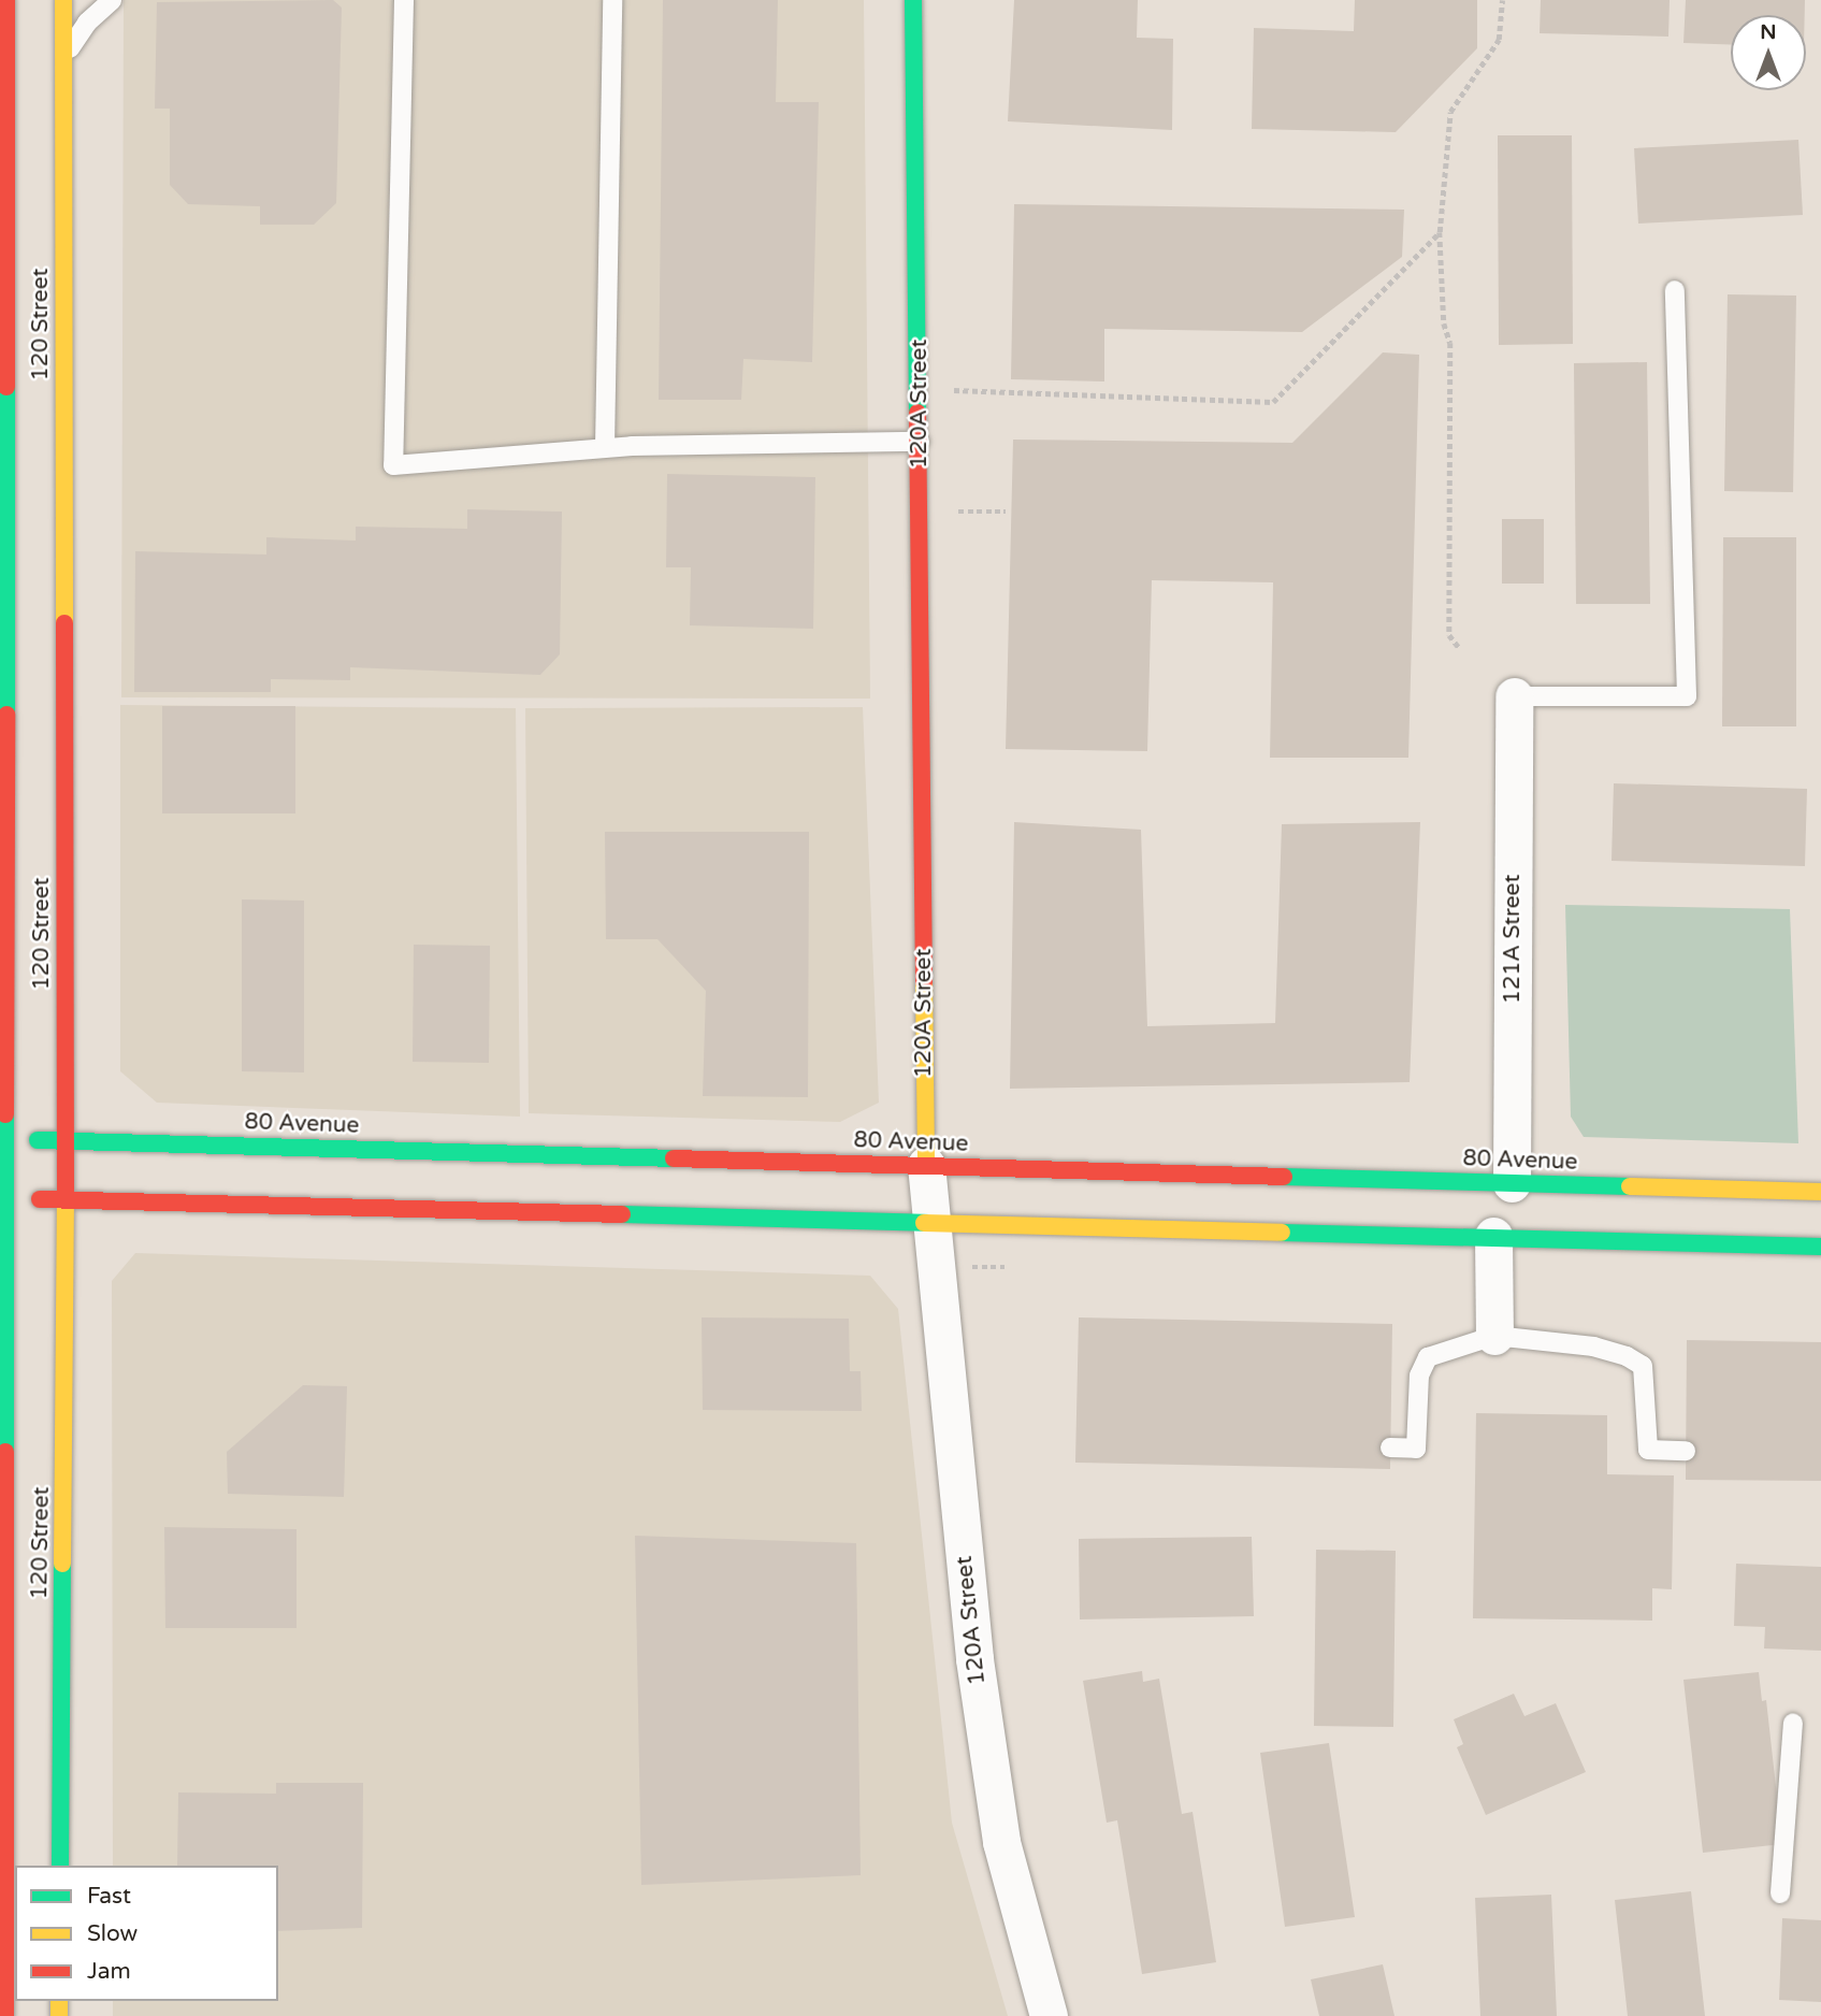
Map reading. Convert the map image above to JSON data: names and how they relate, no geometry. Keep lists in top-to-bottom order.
{
  "streets": {
    "main road": ["120 Street", "120A Street", "80 Avenue"],
    "street": ["121A Street"]
  },
  "crossings": [
    ["120 Street", "80 Avenue"],
    ["120A Street", "80 Avenue"],
    ["121A Street", "80 Avenue"]
  ],
  "legend": ["Fast", "Slow", "Jam"],
  "north": "top"
}
